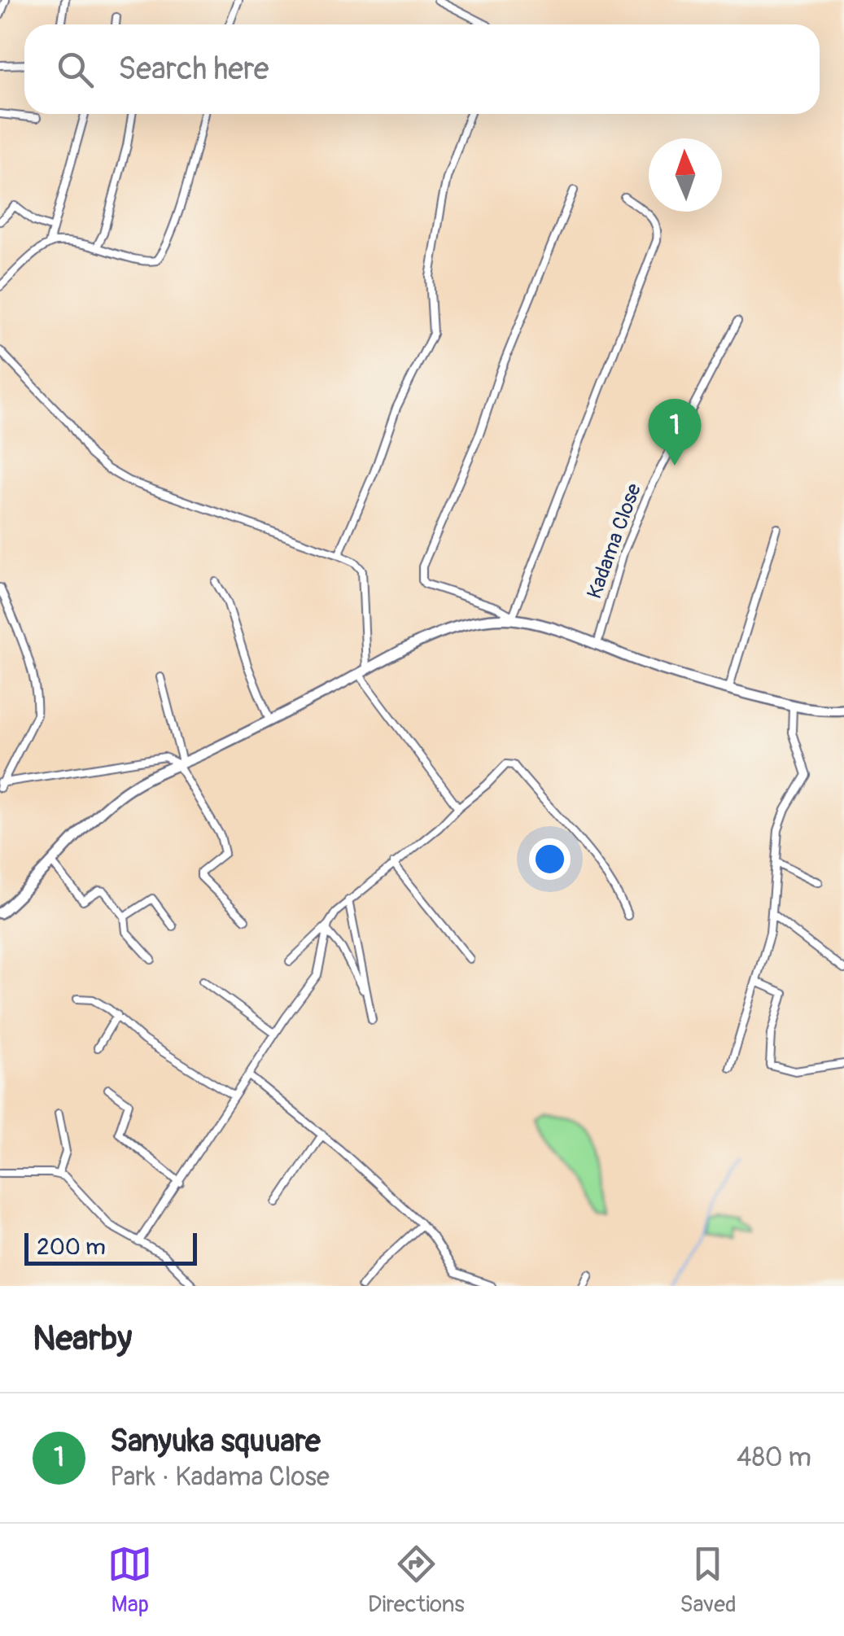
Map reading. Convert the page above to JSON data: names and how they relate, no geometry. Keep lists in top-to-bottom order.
{
  "streets": {
    "street": ["Kadama Close"]
  },
  "scale_bar": "200 m",
  "north": "top",
  "page": {
    "search": "Search here",
    "pins": "1",
    "scale": "200 m",
    "heading": "Nearby",
    "list": [
      {
        "mark": "1",
        "name": "Sanyuka squuare",
        "note": "Park · Kadama Close",
        "value": "480 m"
      }
    ],
    "nav": ["Map", "Directions", "Saved"]
  }
}
